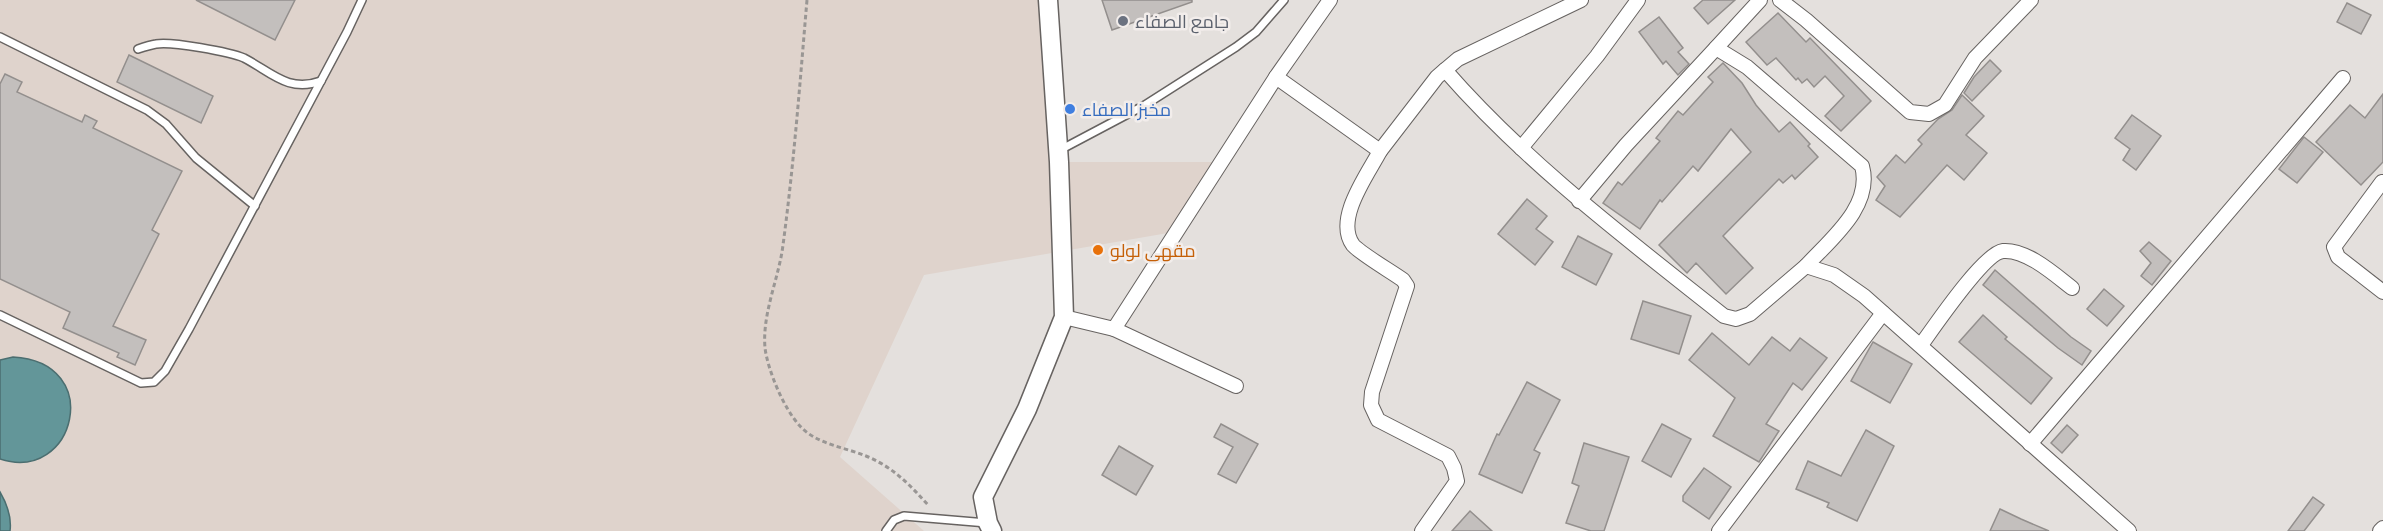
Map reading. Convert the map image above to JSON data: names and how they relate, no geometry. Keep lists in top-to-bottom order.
{
  "places": ["جامع الصفاء", "مخبز الصفاء", "مقهى لولو"]
}
